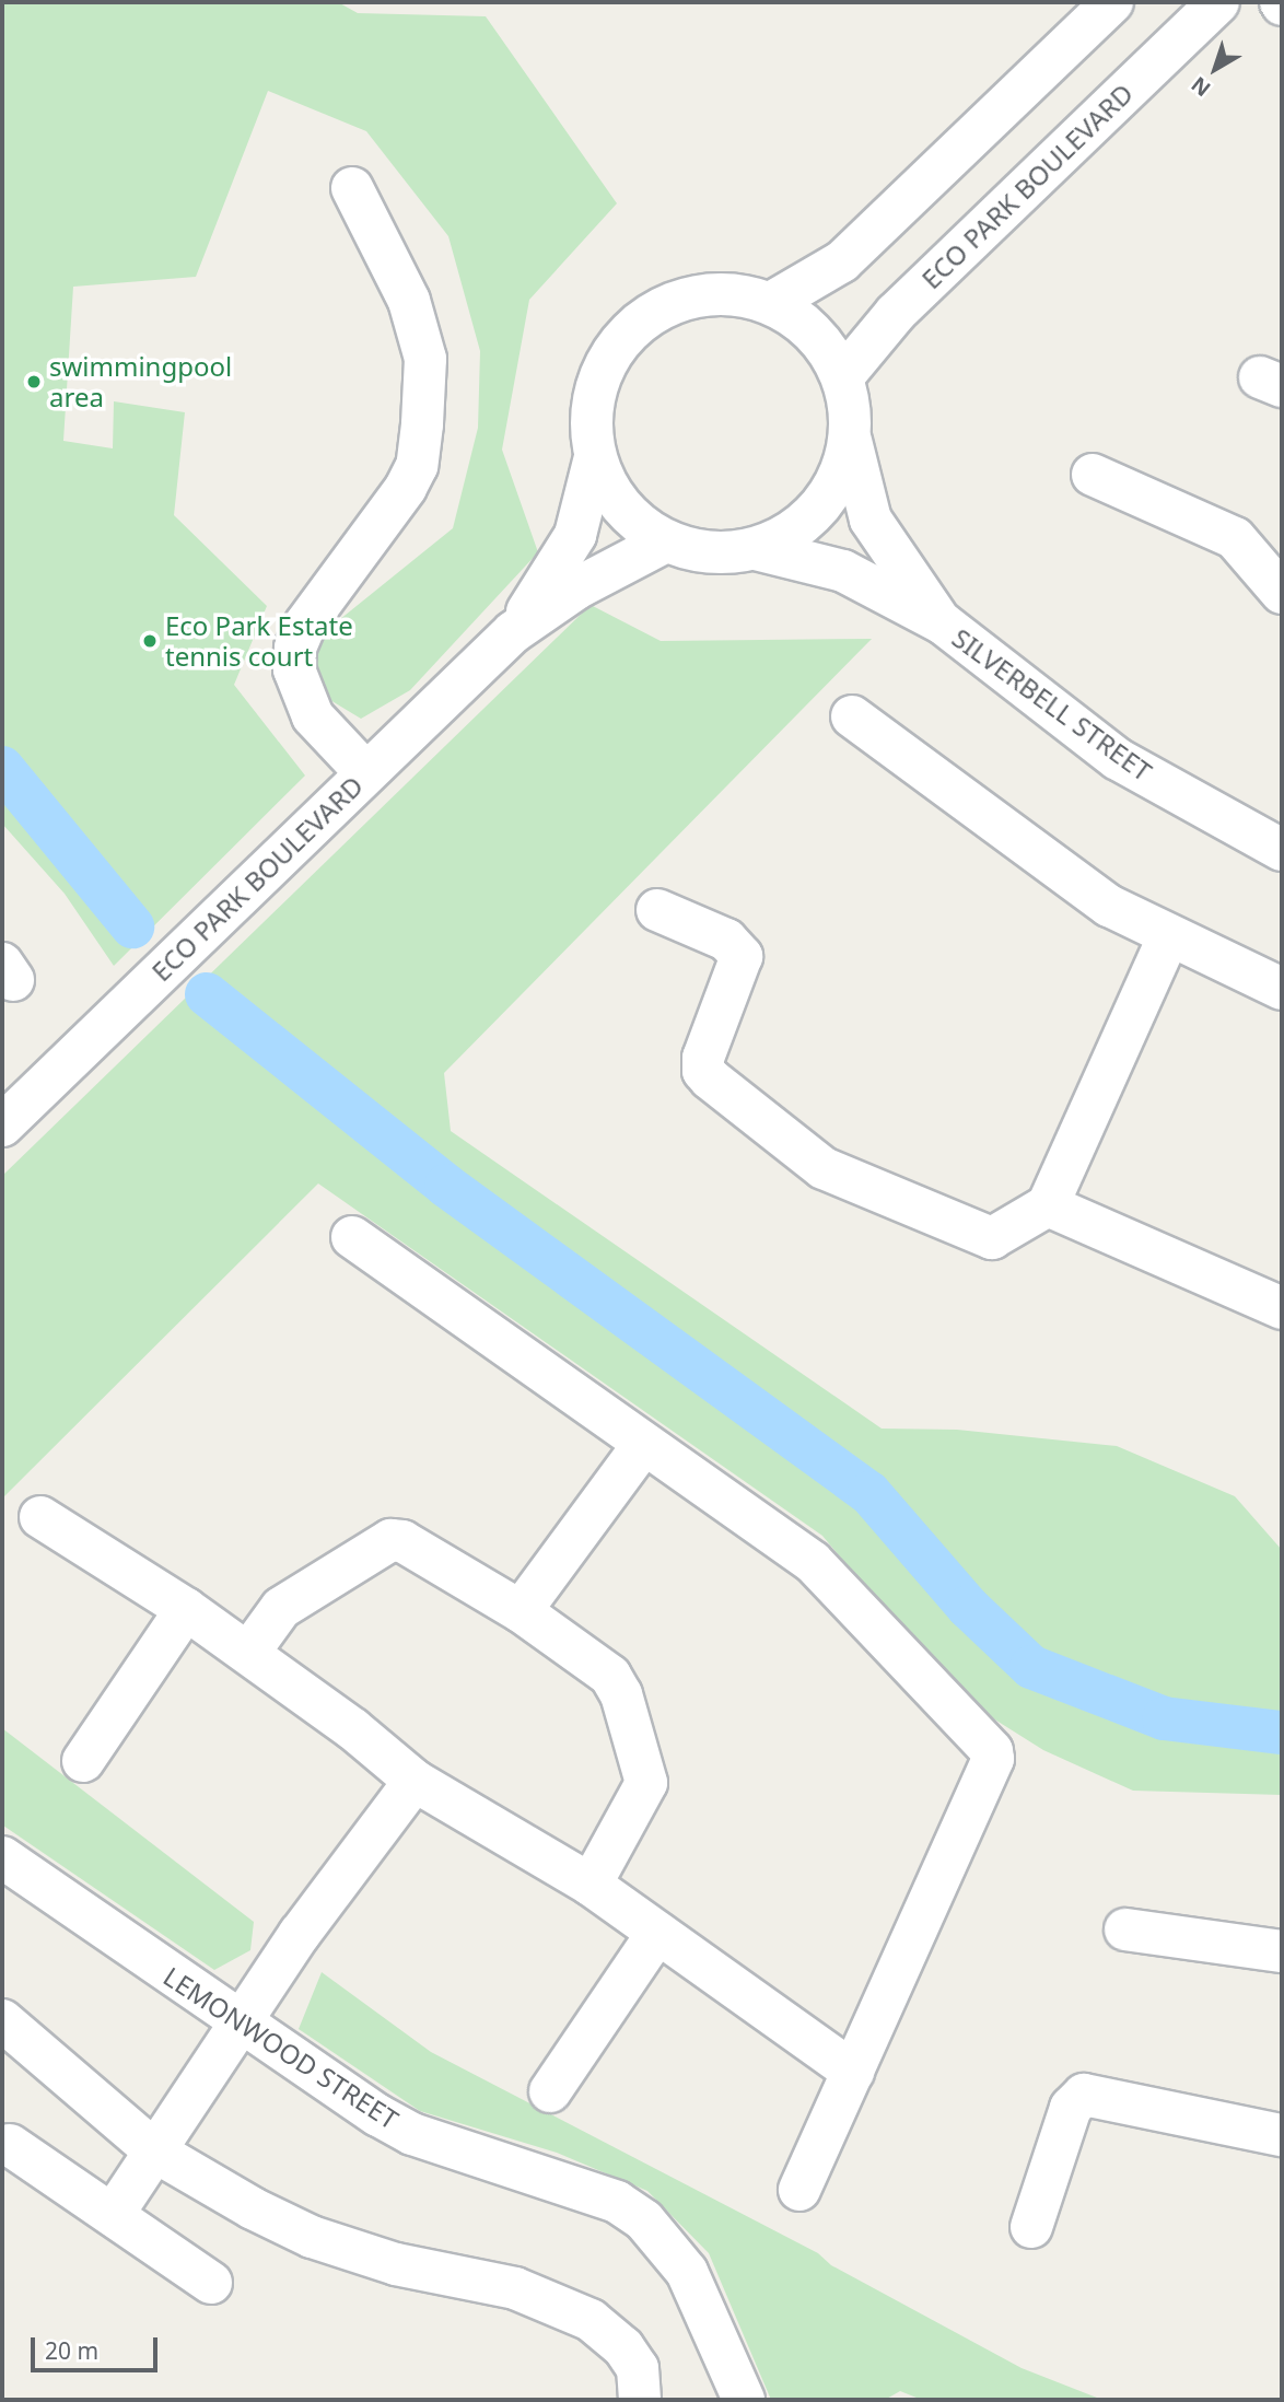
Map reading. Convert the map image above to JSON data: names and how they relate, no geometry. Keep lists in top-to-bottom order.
{
  "streets": {
    "street": ["ECO PARK BOULEVARD", "SILVERBELL STREET", "LEMONWOOD STREET"]
  },
  "crossings": [
    ["ECO PARK BOULEVARD", "SILVERBELL STREET"]
  ],
  "places": ["swimmingpool area", "Eco Park Estate tennis court"],
  "scale_bar": "20 m",
  "north": "bottom left"
}
